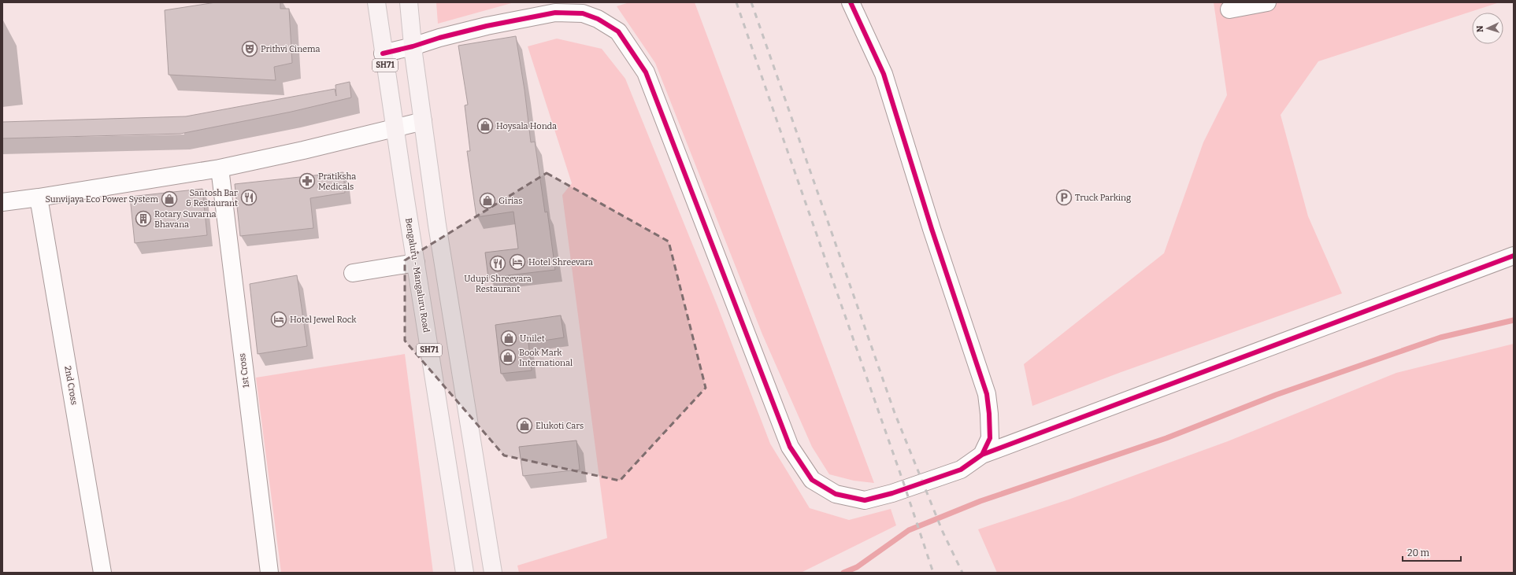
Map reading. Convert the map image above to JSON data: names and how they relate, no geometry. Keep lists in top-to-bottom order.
{
  "streets": {
    "main road": ["SH71", "Bengaluru - Mangaluru Road"],
    "street": ["1st Cross", "2nd Cross"]
  },
  "crossings": [
    ["SH71", "Bengaluru - Mangaluru Road"]
  ],
  "places": {
    "theatre": ["Prithvi Cinema"],
    "shop": [
      "Hoysala Honda",
      "Sunvijaya Eco Power System",
      "Girias",
      "Unilet",
      "Book Mark International",
      "Elukoti Cars"
    ],
    "pharmacy": ["Pratiksha Medicals"],
    "restaurant": ["Santosh Bar & Restaurant", "Udupi Shreevara Restaurant"],
    "parking": ["Truck Parking"],
    "building": ["Rotary Suvarna Bhavana"],
    "hotel": ["Hotel Shreevara", "Hotel Jewel Rock"]
  },
  "scale_bar": "20 m",
  "north": "left"
}
